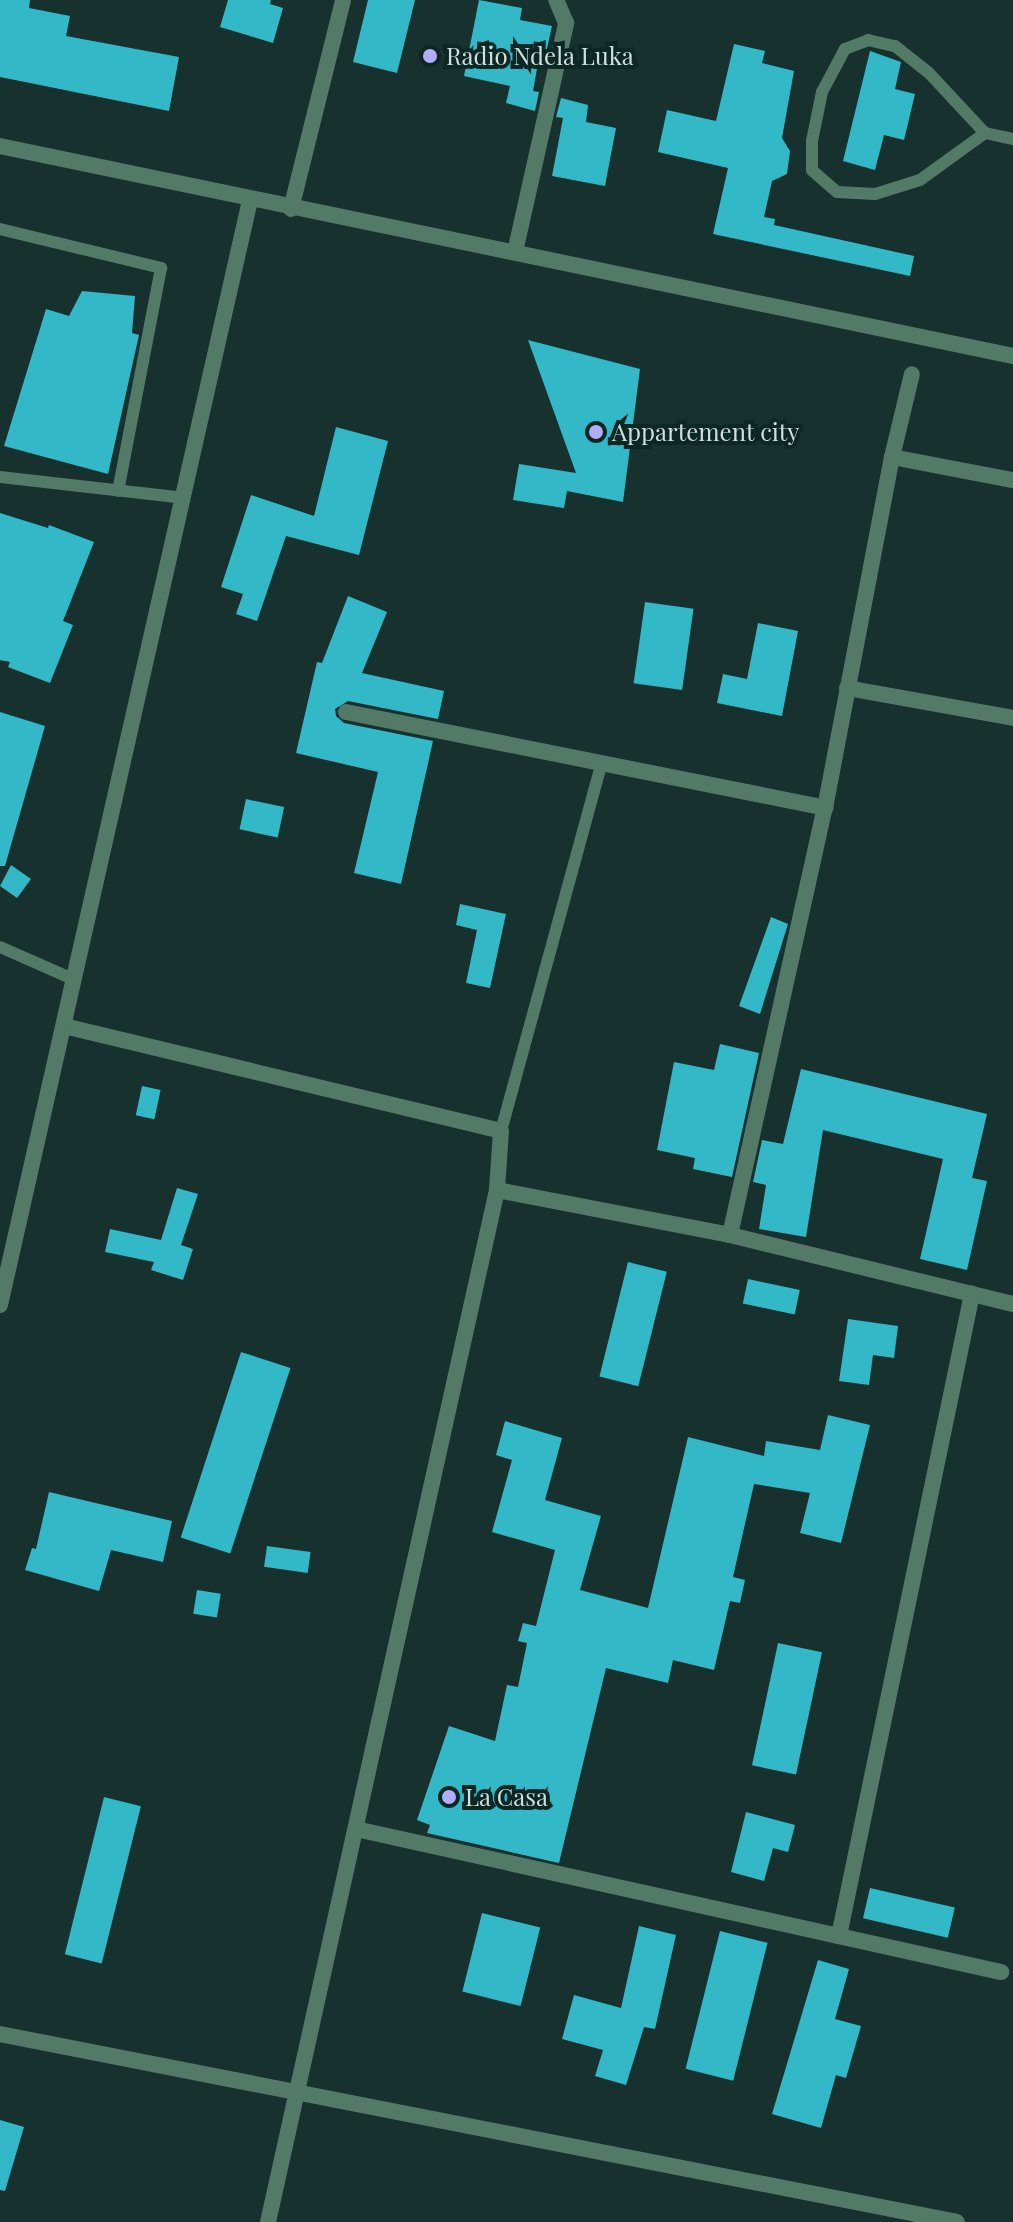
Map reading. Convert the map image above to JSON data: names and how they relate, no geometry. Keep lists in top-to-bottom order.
{
  "places": ["Radio Ndela Luka", "Appartement city", "La Casa"]
}
